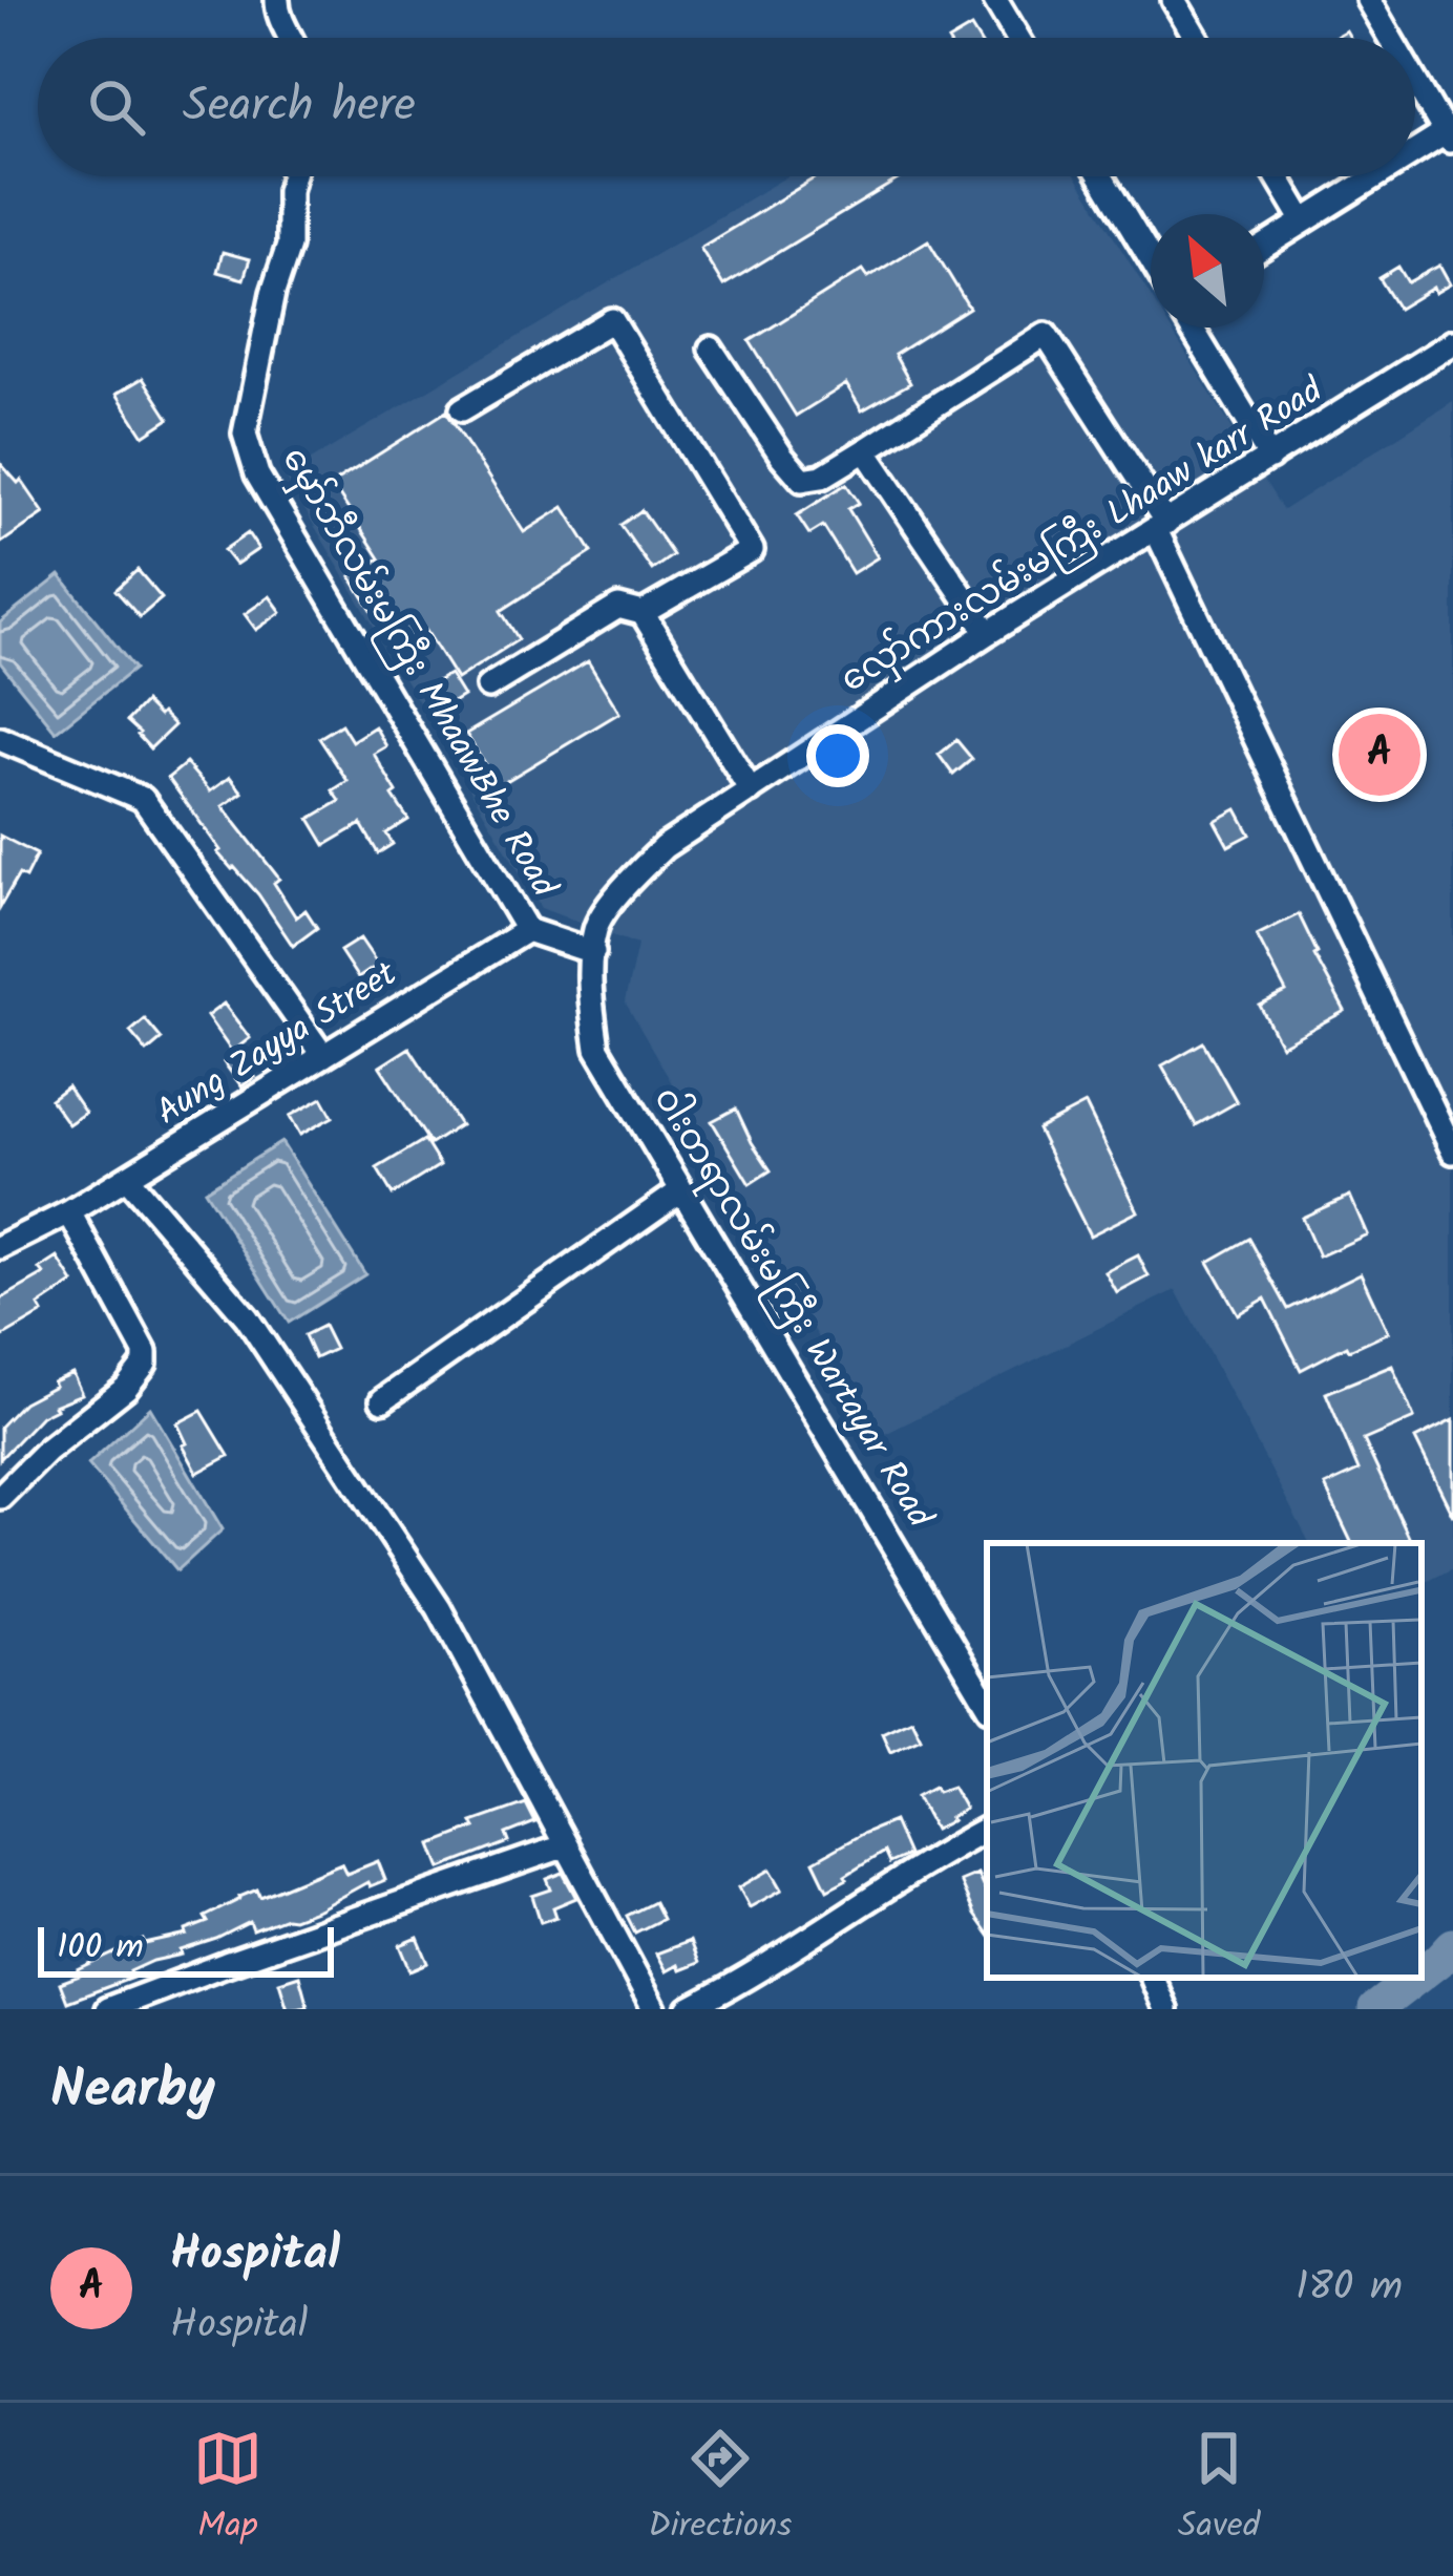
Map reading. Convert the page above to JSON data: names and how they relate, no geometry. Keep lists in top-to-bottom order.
{
  "streets": {
    "street": [
      "လှော်ကားလမ်းမကြီး Lhaaw karr Road",
      "မှော်ဘီလမ်းမကြီး MhaawBhe Road",
      "Aung Zayya Street",
      "ဝါးတရာလမ်းမကြီး Wartayar Road"
    ]
  },
  "crossings": [
    ["လှော်ကားလမ်းမကြီး Lhaaw karr Road", "ဝါးတရာလမ်းမကြီး Wartayar Road"],
    ["မှော်ဘီလမ်းမကြီး MhaawBhe Road", "Aung Zayya Street"]
  ],
  "scale_bar": "100 m",
  "north": "top left",
  "page": {
    "search": "Search here",
    "pins": "A",
    "scale": "100 m",
    "heading": "Nearby",
    "list": [
      {
        "mark": "A",
        "name": "Hospital",
        "note": "Hospital",
        "value": "180 m"
      }
    ],
    "nav": ["Map", "Directions", "Saved"]
  }
}
